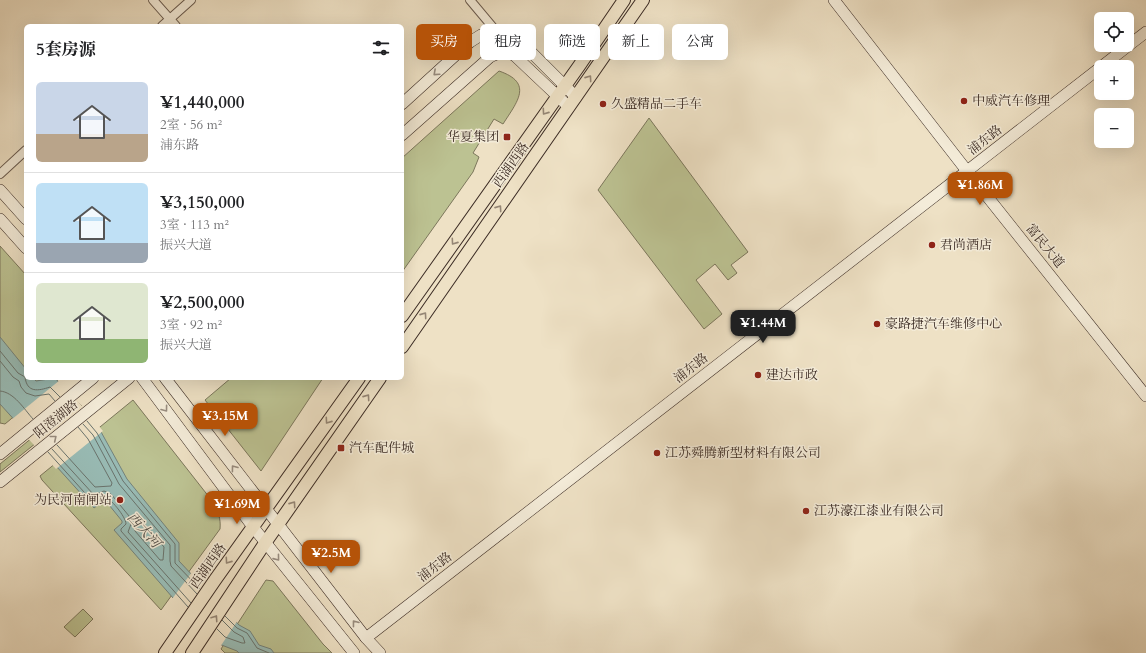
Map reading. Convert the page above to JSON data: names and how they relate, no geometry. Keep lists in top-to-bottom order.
{
  "streets": {
    "main road": [
      "浦东路",
      "西湖西路",
      "富民大道",
      "阳澄湖路"
    ]
  },
  "crossings": [
    ["浦东路", "富民大道"]
  ],
  "water": ["西大河"],
  "places": {
    "other": [
      "中威汽车修理",
      "久盛精品二手车",
      "君尚酒店",
      "豪路捷汽车维修中心",
      "建达市政",
      "江苏舜腾新型材料有限公司",
      "为民河南闸站",
      "江苏濠江漆业有限公司"
    ],
    "transit": ["华夏集团", "汽车配件城"]
  },
  "page": {
    "map_buttons": ["+", "−"],
    "chip": [
      "买房",
      "租房",
      "筛选",
      "新上",
      "公寓"
    ],
    "heading": "5套房源",
    "list": [
      {
        "name": "¥1,440,000",
        "note": "2室 · 56 m² · 浦东路"
      },
      {
        "name": "¥3,150,000",
        "note": "3室 · 113 m² · 振兴大道"
      },
      {
        "name": "¥2,500,000",
        "note": "3室 · 92 m² · 振兴大道"
      }
    ],
    "price": [
      "¥1.86M",
      "¥1.44M",
      "¥3.15M",
      "¥1.69M",
      "¥2.5M"
    ]
  }
}
